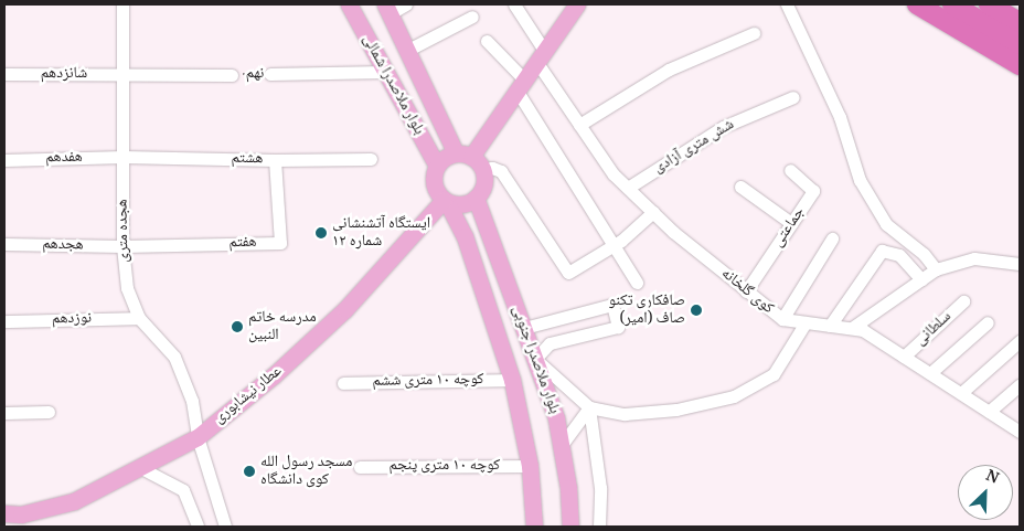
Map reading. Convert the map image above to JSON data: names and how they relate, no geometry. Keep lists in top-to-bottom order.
{
  "streets": {
    "main road": ["بلوار ملاصدرا شمالی", "بلوار ملاصدرا جنوبی", "عطار نیشابوری"],
    "street": [
      "شانزدهم",
      "نهم",
      "شش متری آزادی",
      "هفدهم",
      "هشتم",
      "جماعتی",
      "هجده متری",
      "هفتم",
      "هجدهم",
      "کوی گلخانه",
      "نوزدهم",
      "سلطانی",
      "کوچه ۱۰ متری ششم",
      "کوچه ۱۰ متری پنجم"
    ]
  },
  "crossings": [
    ["شانزدهم", "نهم"],
    ["شانزدهم", "هجده متری"],
    ["نهم", "بلوار ملاصدرا شمالی"],
    ["نهم", "هجده متری"],
    ["بلوار ملاصدرا شمالی", "بلوار ملاصدرا جنوبی"],
    ["بلوار ملاصدرا شمالی", "عطار نیشابوری"],
    ["شش متری آزادی", "کوی گلخانه"],
    ["هفدهم", "هشتم"],
    ["هفدهم", "هجده متری"],
    ["هشتم", "هجده متری"],
    ["هشتم", "هفتم"],
    ["جماعتی", "کوی گلخانه"],
    ["هجده متری", "هفتم"],
    ["هجده متری", "هجدهم"],
    ["هجده متری", "نوزدهم"],
    ["هجده متری", "عطار نیشابوری"],
    ["هفتم", "هجدهم"],
    ["کوی گلخانه", "سلطانی"],
    ["بلوار ملاصدرا جنوبی", "کوچه ۱۰ متری ششم"],
    ["بلوار ملاصدرا جنوبی", "عطار نیشابوری"],
    ["بلوار ملاصدرا جنوبی", "کوچه ۱۰ متری پنجم"]
  ],
  "places": [
    "ایستگاه آتشنشانی شماره ۱۲",
    "صافکاری تکنو صاف (امیر)",
    "مدرسه خاتم النبین",
    "مسجد رسول الله کوی دانشگاه"
  ],
  "north": "top right"
}
